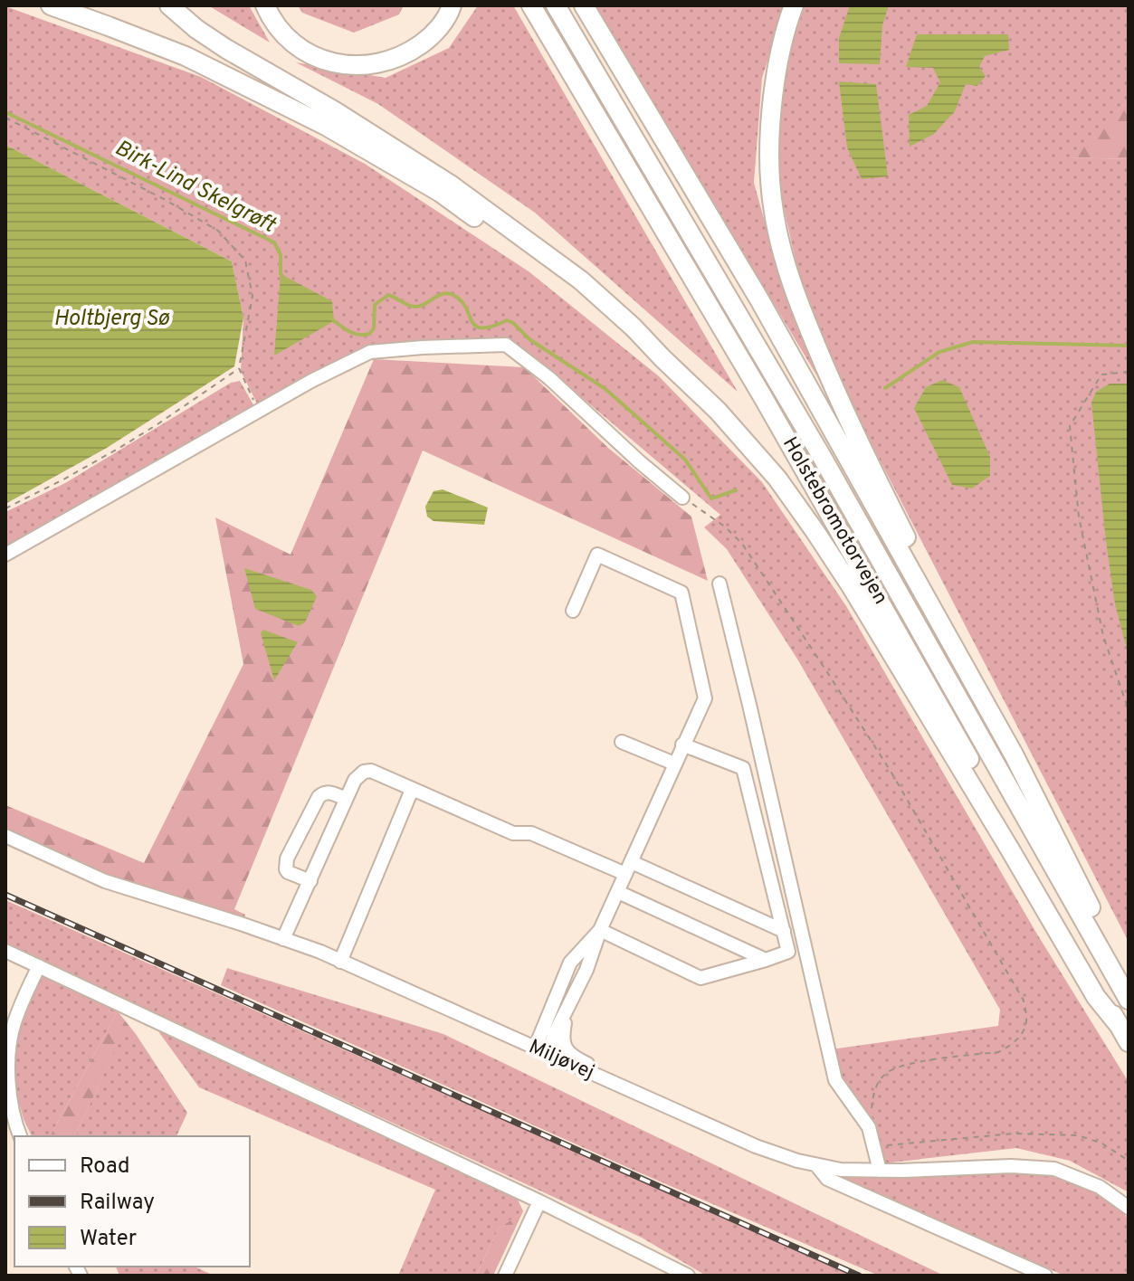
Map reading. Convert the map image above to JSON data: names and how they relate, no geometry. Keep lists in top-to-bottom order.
{
  "streets": {
    "highway": ["Holstebromotorvejen"],
    "street": ["Miljøvej"]
  },
  "water": ["Birk-Lind Skelgrøft", "Holtbjerg Sø"],
  "legend": ["Road", "Railway", "Water"]
}
